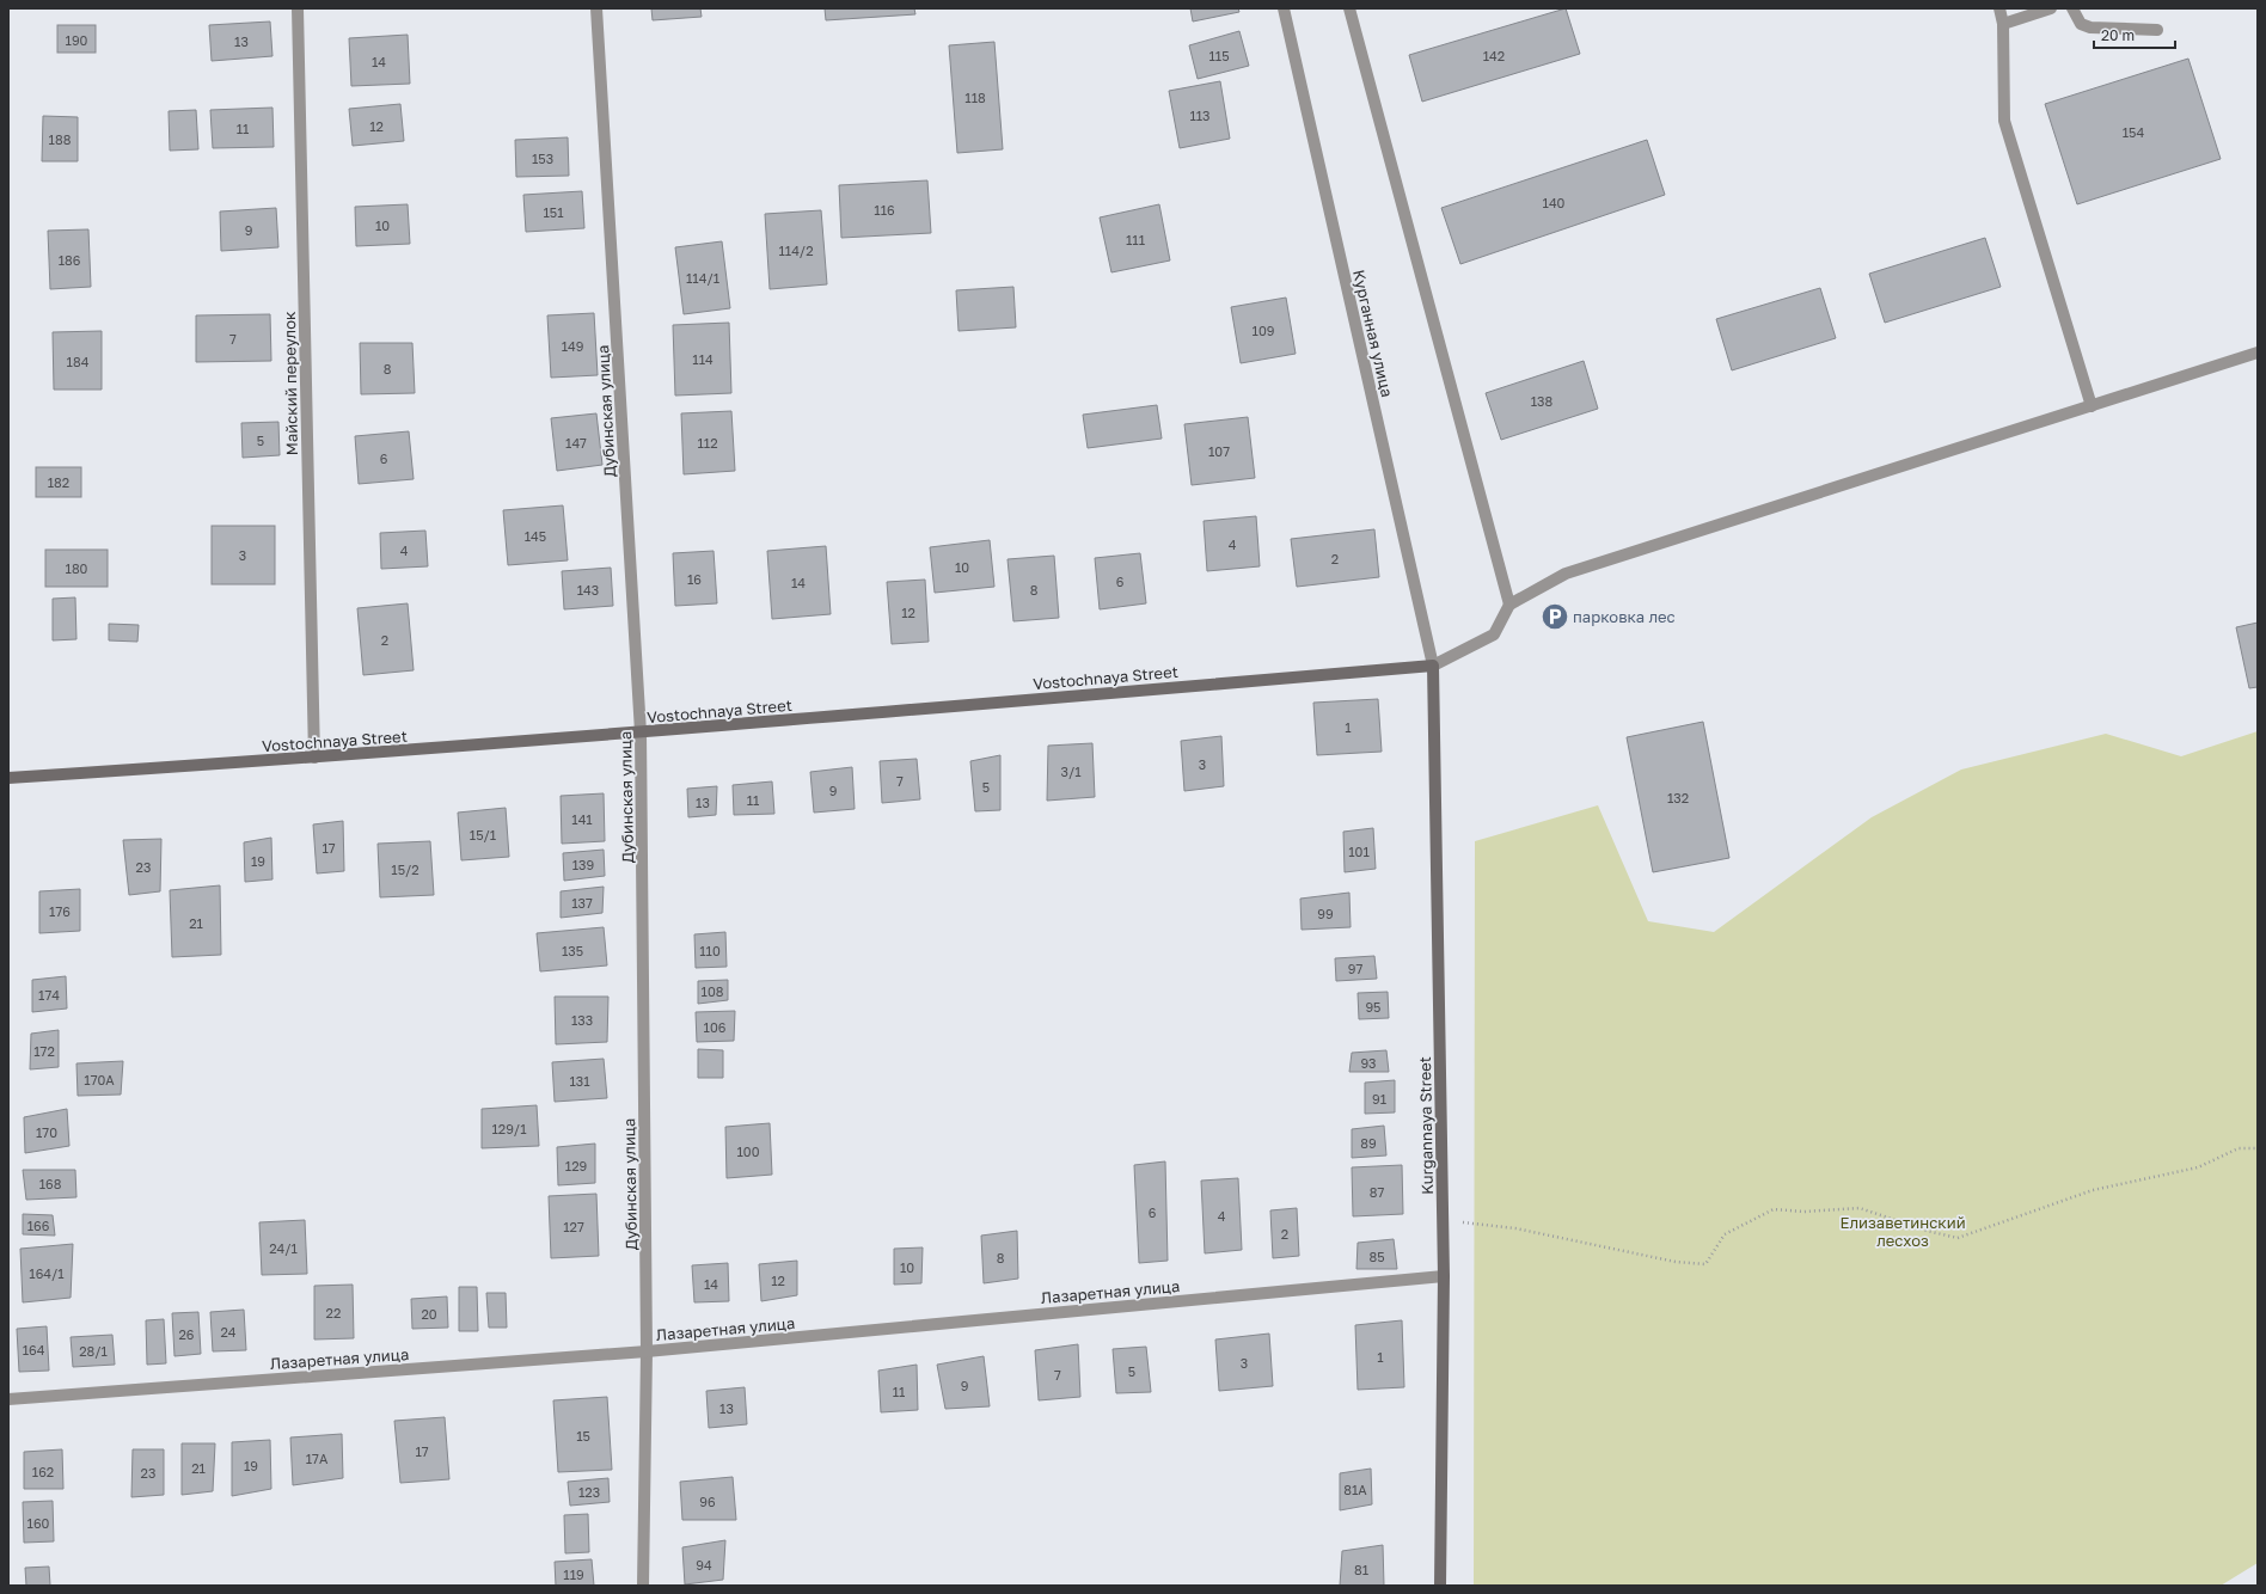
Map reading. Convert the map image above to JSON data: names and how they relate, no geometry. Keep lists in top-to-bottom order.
{
  "streets": {
    "street": [
      "Курганная улица",
      "Майский переулок",
      "Дубинская улица",
      "Vostochnaya Street",
      "Kurgannaya Street",
      "Лазаретная улица"
    ]
  },
  "crossings": [
    ["Курганная улица", "Vostochnaya Street"],
    ["Курганная улица", "Kurgannaya Street"],
    ["Майский переулок", "Vostochnaya Street"],
    ["Дубинская улица", "Vostochnaya Street"],
    ["Дубинская улица", "Лазаретная улица"],
    ["Vostochnaya Street", "Kurgannaya Street"],
    ["Kurgannaya Street", "Лазаретная улица"]
  ],
  "parks": ["Елизаветинский лесхоз"],
  "places": {
    "parking": ["парковка лес"]
  },
  "house_numbers": [
    "190",
    "13",
    "115",
    "142",
    "14",
    "118",
    "113",
    "12",
    "11",
    "154",
    "188",
    "153",
    "140",
    "116",
    "151",
    "10",
    "9",
    "111",
    "114/2",
    "186",
    "114/1",
    "109",
    "7",
    "149",
    "114",
    "184",
    "8",
    "138",
    "5",
    "147",
    "112",
    "107",
    "6",
    "182",
    "145",
    "4",
    "4",
    "3",
    "2",
    "10",
    "180",
    "16",
    "6",
    "14",
    "143",
    "8",
    "12",
    "2",
    "1",
    "3",
    "3/1",
    "7",
    "5",
    "9",
    "132",
    "11",
    "13",
    "141",
    "15/1",
    "17",
    "101",
    "19",
    "139",
    "23",
    "15/2",
    "137",
    "176",
    "99",
    "21",
    "135",
    "110",
    "97",
    "108",
    "174",
    "95",
    "133",
    "106",
    "172",
    "93",
    "170А",
    "131",
    "91",
    "129/1",
    "170",
    "89",
    "100",
    "129",
    "168",
    "87",
    "6",
    "4",
    "166",
    "127",
    "2",
    "24/1",
    "85",
    "8",
    "10",
    "164/1",
    "12",
    "14",
    "22",
    "20",
    "24",
    "26",
    "164",
    "28/1",
    "1",
    "3",
    "5",
    "7",
    "9",
    "11",
    "13",
    "15",
    "17",
    "17А",
    "19",
    "21",
    "162",
    "23",
    "81А",
    "123",
    "96",
    "160",
    "94",
    "81",
    "119"
  ],
  "scale_bar": "20 m"
}
